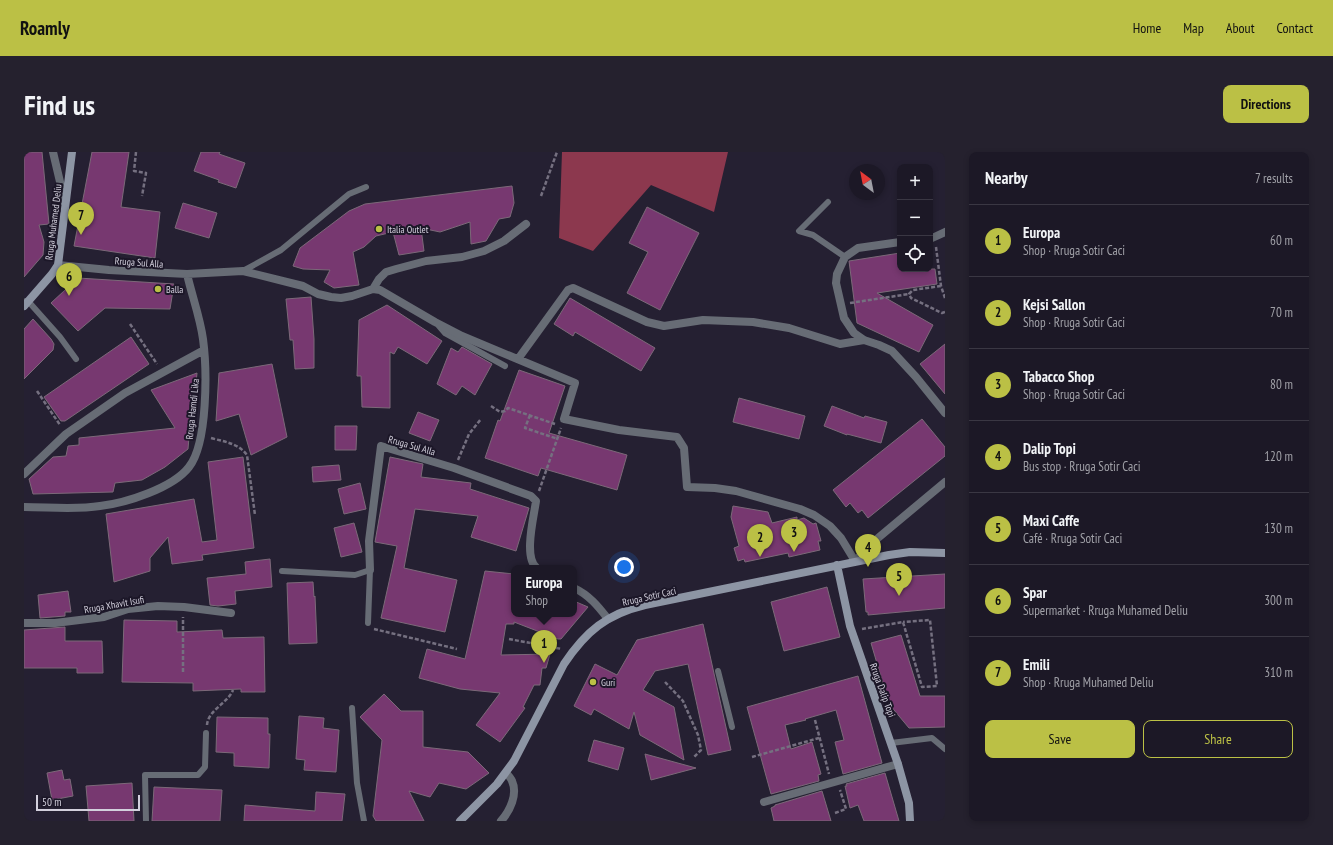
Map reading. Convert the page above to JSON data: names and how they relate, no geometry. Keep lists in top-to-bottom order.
{
  "streets": {
    "main road": ["Rruga Muhamed Deliu", "Rruga Sotir Caci", "Rruga Dalip Topi"],
    "street": ["Rruga Sul Alla", "Rruga Hamdi Lika", "Rruga Xhavit Isufi"]
  },
  "crossings": [
    ["Rruga Muhamed Deliu", "Rruga Sul Alla"],
    ["Rruga Sul Alla", "Rruga Hamdi Lika"],
    ["Rruga Sotir Caci", "Rruga Dalip Topi"]
  ],
  "places": ["Italia Outlet", "Balla", "Guri"],
  "scale_bar": "50 m",
  "north": "top left",
  "page": {
    "header": "Roamly",
    "nav": [
      "Home",
      "Map",
      "About",
      "Contact"
    ],
    "buttons": [
      "Directions",
      ["Save", "Share"]
    ],
    "title": "Find us",
    "heading": ["Nearby", "7 results"],
    "map_buttons": ["+", "−"],
    "pins": [
      "7",
      "6",
      "3",
      "2",
      "4",
      "5",
      "1"
    ],
    "list": [
      {
        "mark": "1",
        "name": "Europa",
        "note": "Shop · Rruga Sotir Caci",
        "value": "60 m"
      },
      {
        "mark": "2",
        "name": "Kejsi Sallon",
        "note": "Shop · Rruga Sotir Caci",
        "value": "70 m"
      },
      {
        "mark": "3",
        "name": "Tabacco Shop",
        "note": "Shop · Rruga Sotir Caci",
        "value": "80 m"
      },
      {
        "mark": "4",
        "name": "Dalip Topi",
        "note": "Bus stop · Rruga Sotir Caci",
        "value": "120 m"
      },
      {
        "mark": "5",
        "name": "Maxi Caffe",
        "note": "Café · Rruga Sotir Caci",
        "value": "130 m"
      },
      {
        "mark": "6",
        "name": "Spar",
        "note": "Supermarket · Rruga Muhamed Deliu",
        "value": "300 m"
      },
      {
        "mark": "7",
        "name": "Emili",
        "note": "Shop · Rruga Muhamed Deliu",
        "value": "310 m"
      }
    ],
    "popup": ["Europa", "Shop"],
    "scale": "50 m"
  }
}
